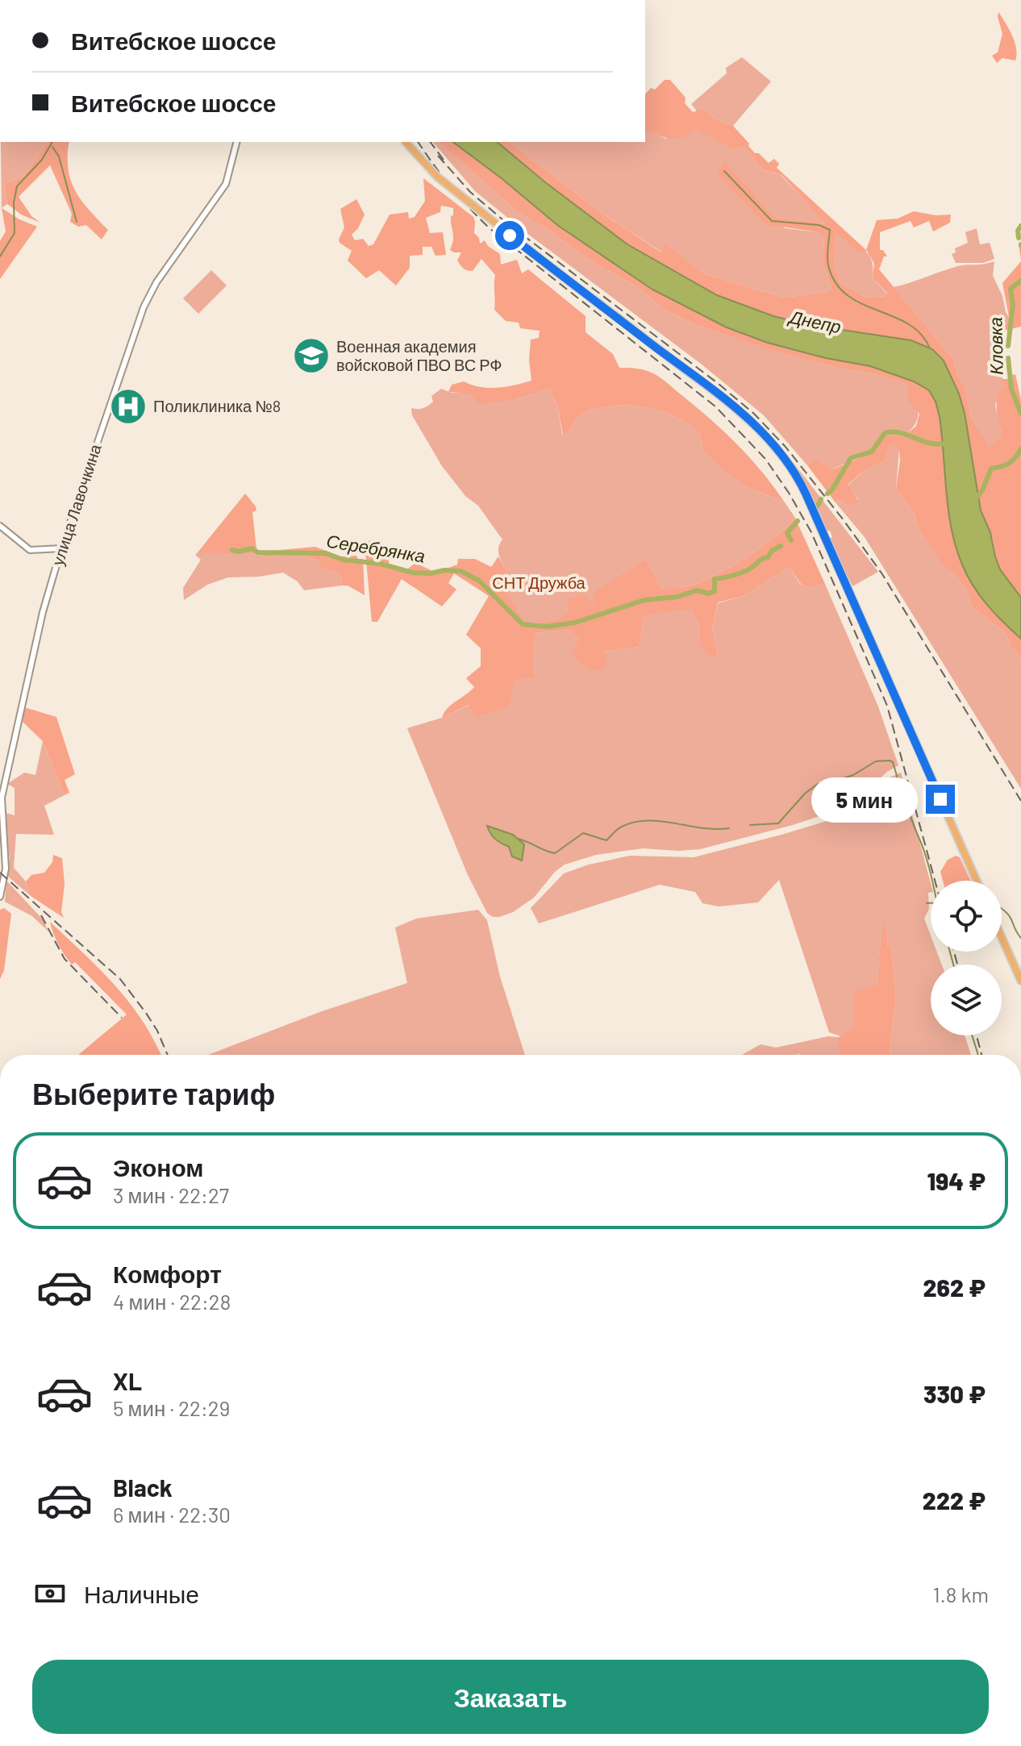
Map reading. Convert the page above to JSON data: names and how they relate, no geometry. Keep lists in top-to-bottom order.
{
  "streets": {
    "main road": ["улица Лавочкина"]
  },
  "water": ["Днепр", "Кловка", "Серебрянка"],
  "parks": ["СНТ Дружба"],
  "places": {
    "school or university": ["Военная академия войсковой ПВО ВС РФ"],
    "hospital": ["Поликлиника №8"]
  },
  "page": {
    "banner": ["Витебское шоссе", "Витебское шоссе"],
    "bubble": "5 мин",
    "heading": "Выберите тариф",
    "list": [
      {
        "name": "Эконом",
        "note": "3 мин · 22:27",
        "value": "194 ₽"
      },
      {
        "name": "Комфорт",
        "note": "4 мин · 22:28",
        "value": "262 ₽"
      },
      {
        "name": "XL",
        "note": "5 мин · 22:29",
        "value": "330 ₽"
      },
      {
        "name": "Black",
        "note": "6 мин · 22:30",
        "value": "222 ₽"
      }
    ],
    "pay": ["Наличные", "1.8 km"],
    "buttons": "Заказать"
  }
}
